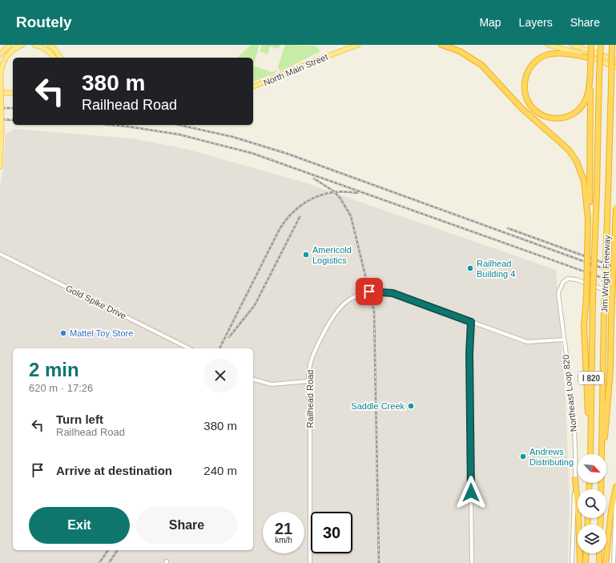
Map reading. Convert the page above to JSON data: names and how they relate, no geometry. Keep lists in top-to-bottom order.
{
  "streets": {
    "highway": ["Jim Wright Freeway", "I 820"],
    "main road": ["North Main Street"],
    "street": ["Gold Spike Drive", "Northeast Loop 820", "Railhead Road"]
  },
  "crossings": [
    ["Northeast Loop 820", "Railhead Road"]
  ],
  "places": [
    "Americold Logistics",
    "Railhead Building 4",
    "Mattel Toy Store",
    "Saddle Creek",
    "Andrews Distributing"
  ],
  "north": "bottom right",
  "page": {
    "header": "Routely",
    "nav": ["Map", "Layers", "Share"],
    "turn": ["380 m", "Railhead Road"],
    "heading": ["2 min", "620 m · 17:26"],
    "list": [
      {
        "name": "Turn left",
        "note": "Railhead Road",
        "value": "380 m"
      },
      {
        "name": "Arrive at destination",
        "value": "240 m"
      }
    ],
    "buttons": ["Exit", "Share"],
    "speed": "21 km/h",
    "limit": "30"
  }
}
